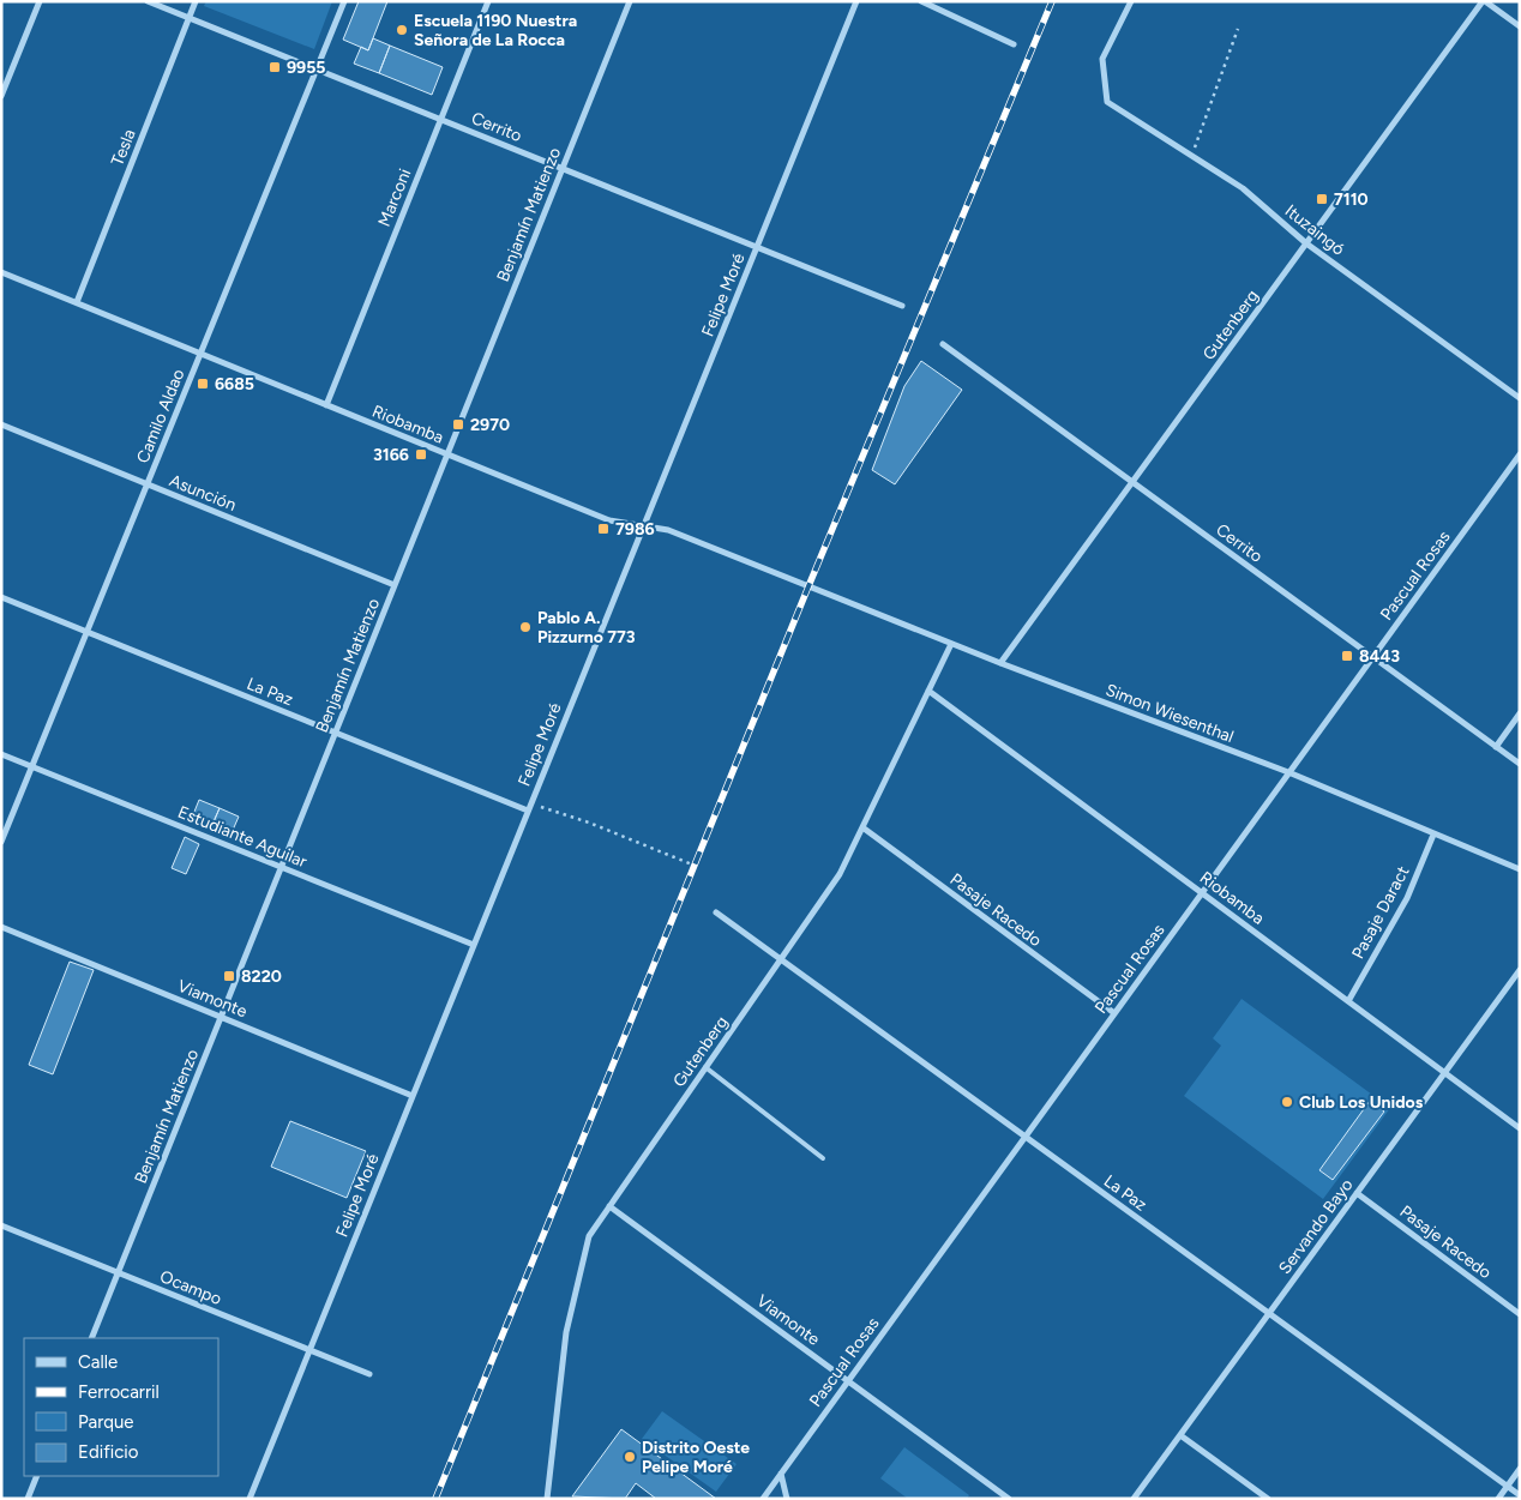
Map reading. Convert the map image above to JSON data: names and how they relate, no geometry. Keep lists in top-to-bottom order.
{
  "streets": {
    "street": [
      "Cerrito",
      "Tesla",
      "Marconi",
      "Benjamín Matienzo",
      "Ituzaingó",
      "Felipe Moré",
      "Gutenberg",
      "Camilo Aldao",
      "Riobamba",
      "Asunción",
      "Pascual Rosas",
      "La Paz",
      "Simon Wiesenthal",
      "Estudiante Aguilar",
      "Pasaje Racedo",
      "Pasaje Daract",
      "Viamonte",
      "Servando Bayo",
      "Ocampo"
    ]
  },
  "crossings": [
    ["Cerrito", "Tesla"],
    ["Cerrito", "Marconi"],
    ["Cerrito", "Benjamín Matienzo"],
    ["Cerrito", "Felipe Moré"],
    ["Cerrito", "Gutenberg"],
    ["Cerrito", "Camilo Aldao"],
    ["Cerrito", "Pascual Rosas"],
    ["Tesla", "Riobamba"],
    ["Marconi", "Riobamba"],
    ["Benjamín Matienzo", "Riobamba"],
    ["Benjamín Matienzo", "Asunción"],
    ["Benjamín Matienzo", "La Paz"],
    ["Benjamín Matienzo", "Estudiante Aguilar"],
    ["Benjamín Matienzo", "Viamonte"],
    ["Benjamín Matienzo", "Ocampo"],
    ["Ituzaingó", "Gutenberg"],
    ["Felipe Moré", "Riobamba"],
    ["Felipe Moré", "La Paz"],
    ["Felipe Moré", "Estudiante Aguilar"],
    ["Felipe Moré", "Viamonte"],
    ["Felipe Moré", "Ocampo"],
    ["Gutenberg", "Riobamba"],
    ["Gutenberg", "La Paz"],
    ["Gutenberg", "Simon Wiesenthal"],
    ["Gutenberg", "Pasaje Racedo"],
    ["Gutenberg", "Viamonte"],
    ["Camilo Aldao", "Riobamba"],
    ["Camilo Aldao", "Asunción"],
    ["Camilo Aldao", "La Paz"],
    ["Camilo Aldao", "Estudiante Aguilar"],
    ["Riobamba", "Pascual Rosas"],
    ["Riobamba", "Simon Wiesenthal"],
    ["Riobamba", "Pasaje Daract"],
    ["Riobamba", "Servando Bayo"],
    ["Pascual Rosas", "La Paz"],
    ["Pascual Rosas", "Simon Wiesenthal"],
    ["Pascual Rosas", "Pasaje Racedo"],
    ["Pascual Rosas", "Viamonte"],
    ["La Paz", "Servando Bayo"],
    ["Simon Wiesenthal", "Pasaje Daract"],
    ["Pasaje Racedo", "Servando Bayo"]
  ],
  "places": {
    "other": [
      "Escuela 1190 Nuestra Señora de La Rocca",
      "Pablo A. Pizzurno 773",
      "Club Los Unidos",
      "Distrito Oeste Pelipe Moré"
    ],
    "transit": [
      "9955",
      "7110",
      "6685",
      "2970",
      "3166",
      "7986",
      "8443",
      "8220"
    ]
  },
  "legend": [
    "Calle",
    "Ferrocarril",
    "Parque",
    "Edificio"
  ]
}
